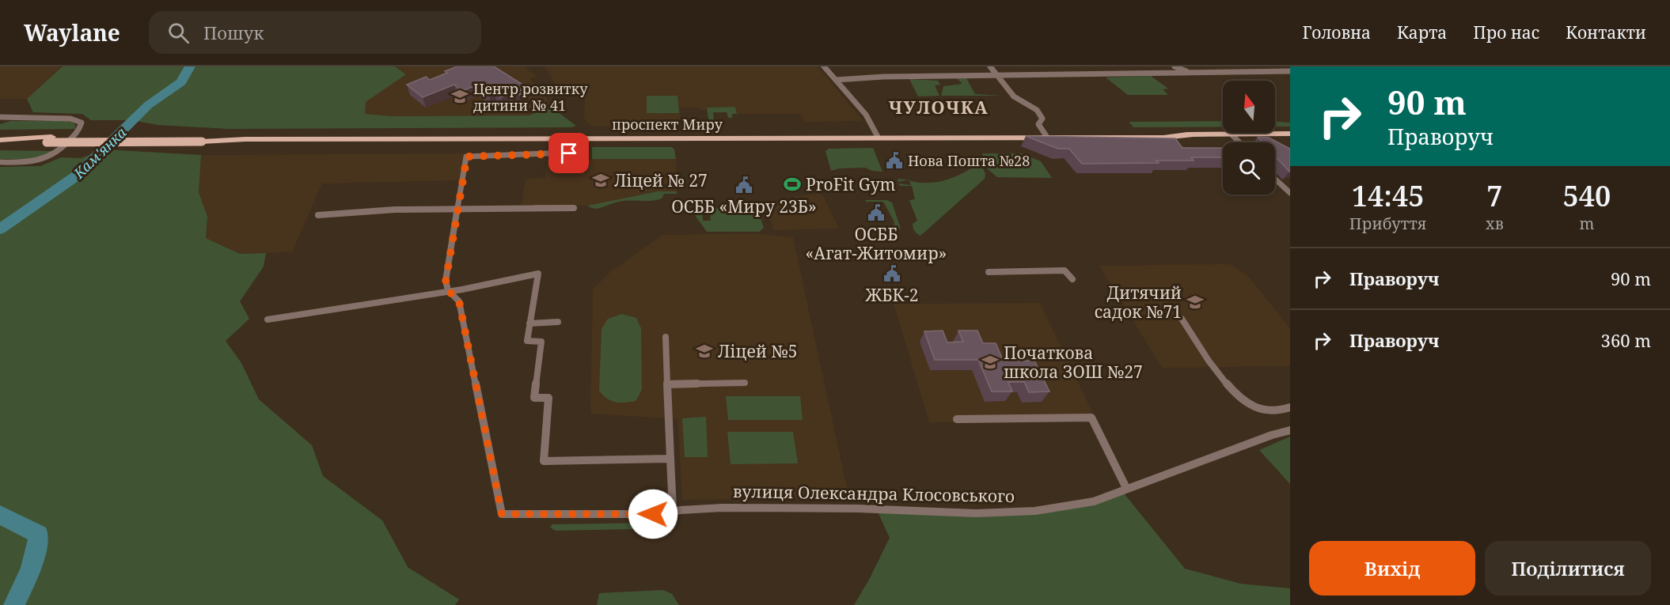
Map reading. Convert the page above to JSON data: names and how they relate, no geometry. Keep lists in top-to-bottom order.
{
  "streets": {
    "main road": ["проспект Миру"],
    "street": ["вулиця Олександра Клосовського"]
  },
  "districts": ["ЧУЛОЧКА"],
  "water": ["Кам'янка"],
  "places": {
    "school or university": [
      "Центр розвитку дитини № 41",
      "Ліцей № 27",
      "Дитячий садок №71",
      "Ліцей №5",
      "Початкова школа ЗОШ №27"
    ],
    "public building": [
      "Нова Пошта №28",
      "ОСББ «Миру 23Б»",
      "ОСББ «Агат-Житомир»",
      "ЖБК-2"
    ],
    "sports": ["ProFit Gym"]
  },
  "north": "top",
  "page": {
    "header": "Waylane",
    "search": "Пошук",
    "nav": [
      "Головна",
      "Карта",
      "Про нас",
      "Контакти"
    ],
    "turn": ["90 m", "Праворуч"],
    "eta": [
      "14:45",
      "Прибуття",
      "7",
      "хв",
      "540",
      "m"
    ],
    "list": [
      {
        "name": "Праворуч",
        "value": "90 m"
      },
      {
        "name": "Праворуч",
        "value": "360 m"
      }
    ],
    "buttons": ["Вихід", "Поділитися"]
  }
}
